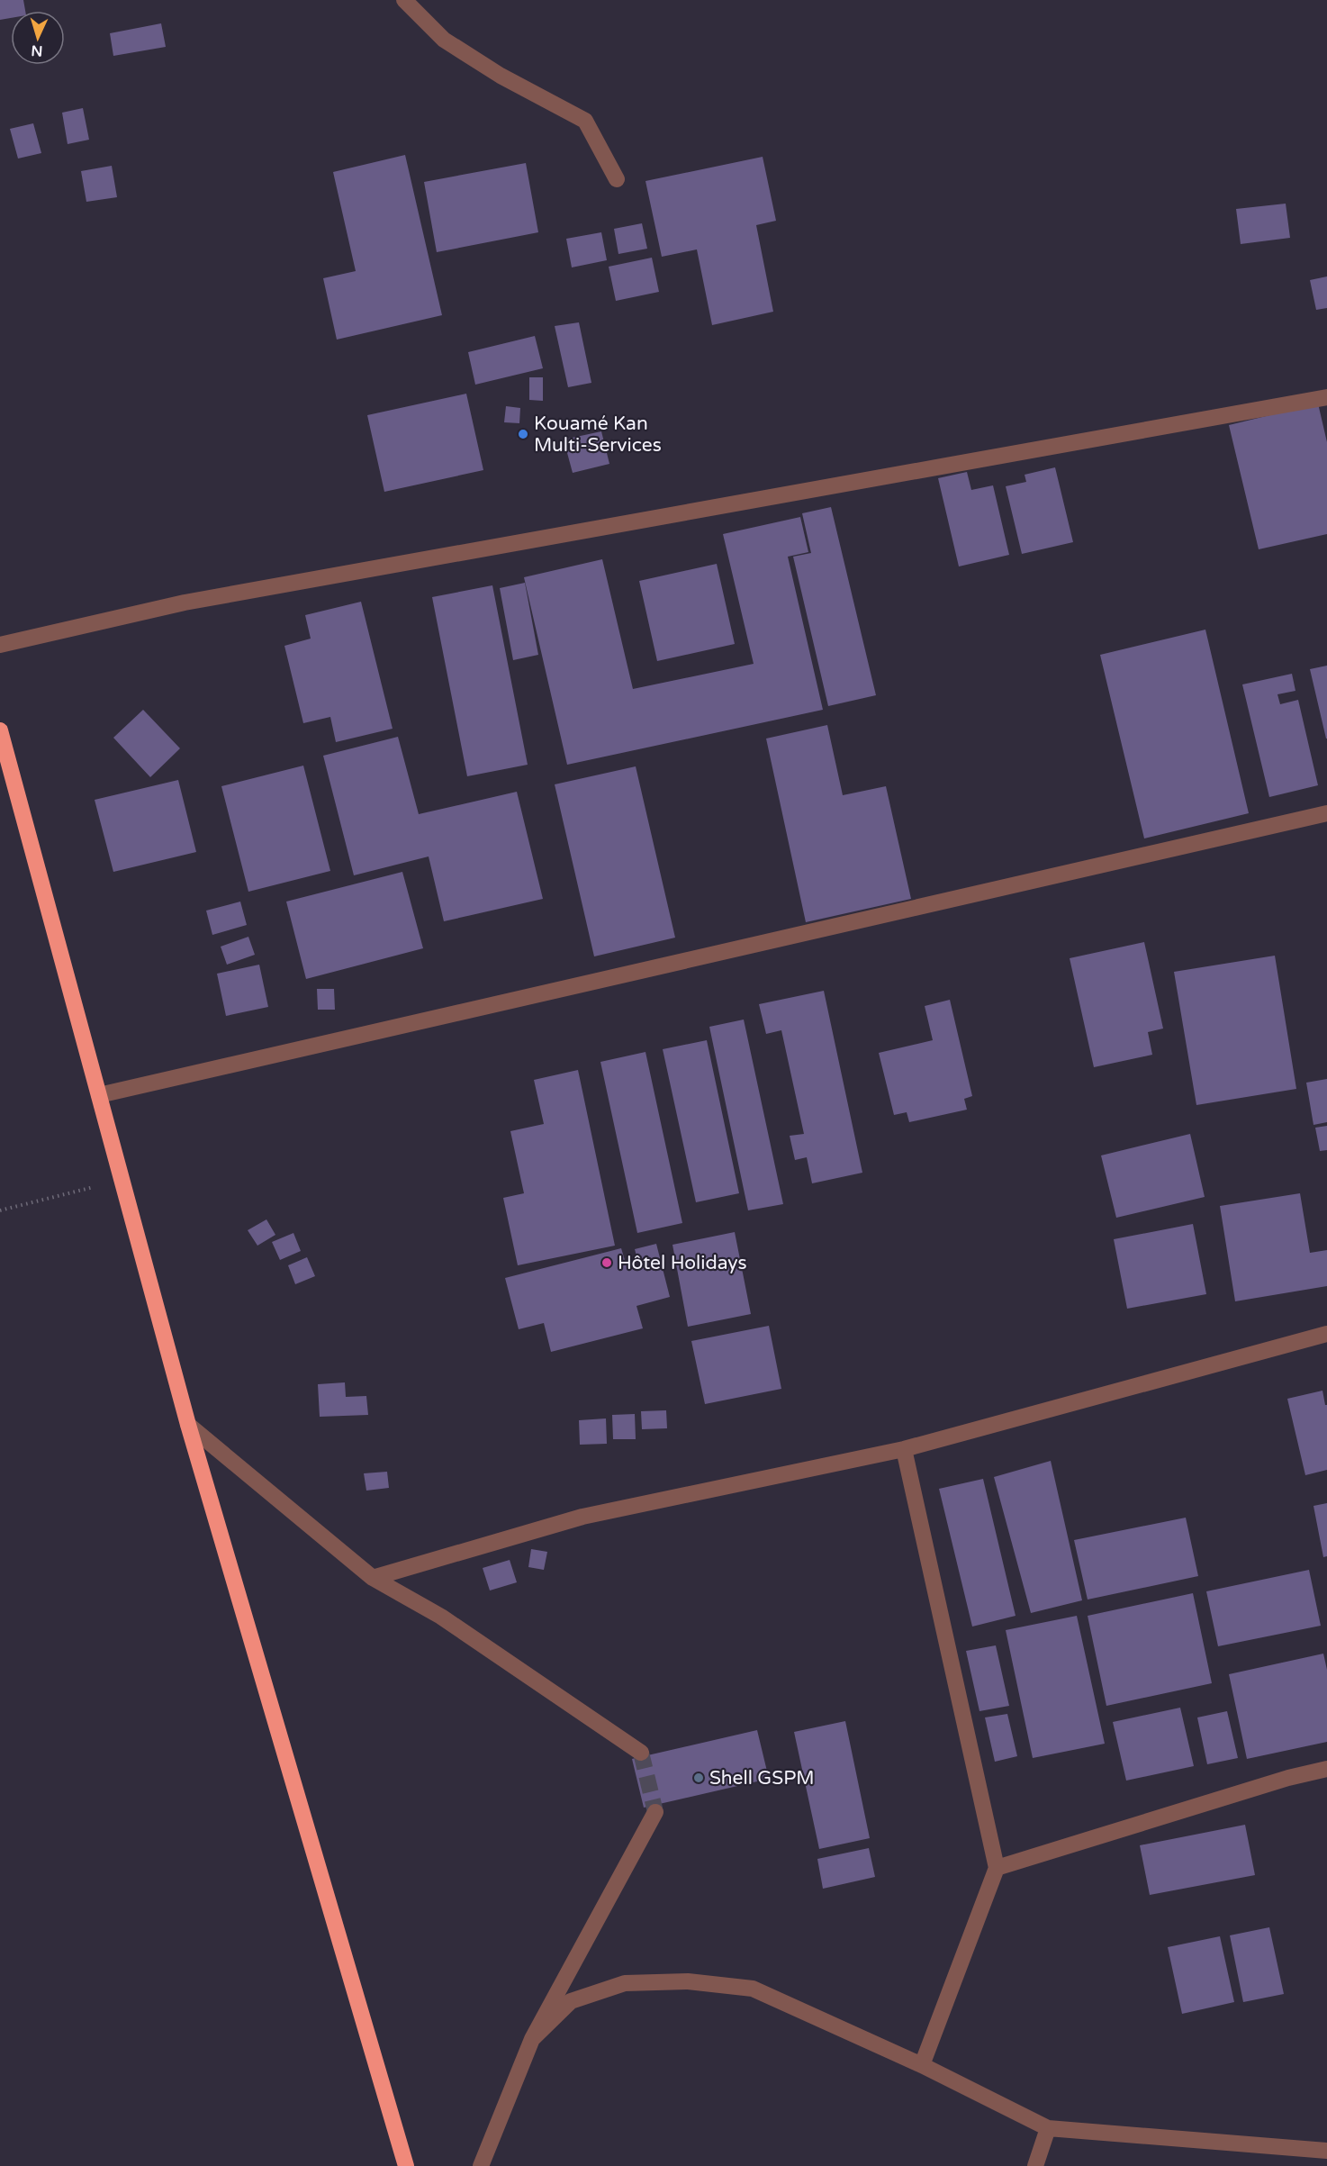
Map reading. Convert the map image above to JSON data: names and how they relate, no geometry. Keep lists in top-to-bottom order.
{
  "places": ["Kouamé Kan Multi-Services", "Hôtel Holidays", "Shell GSPM"],
  "north": "bottom"
}
